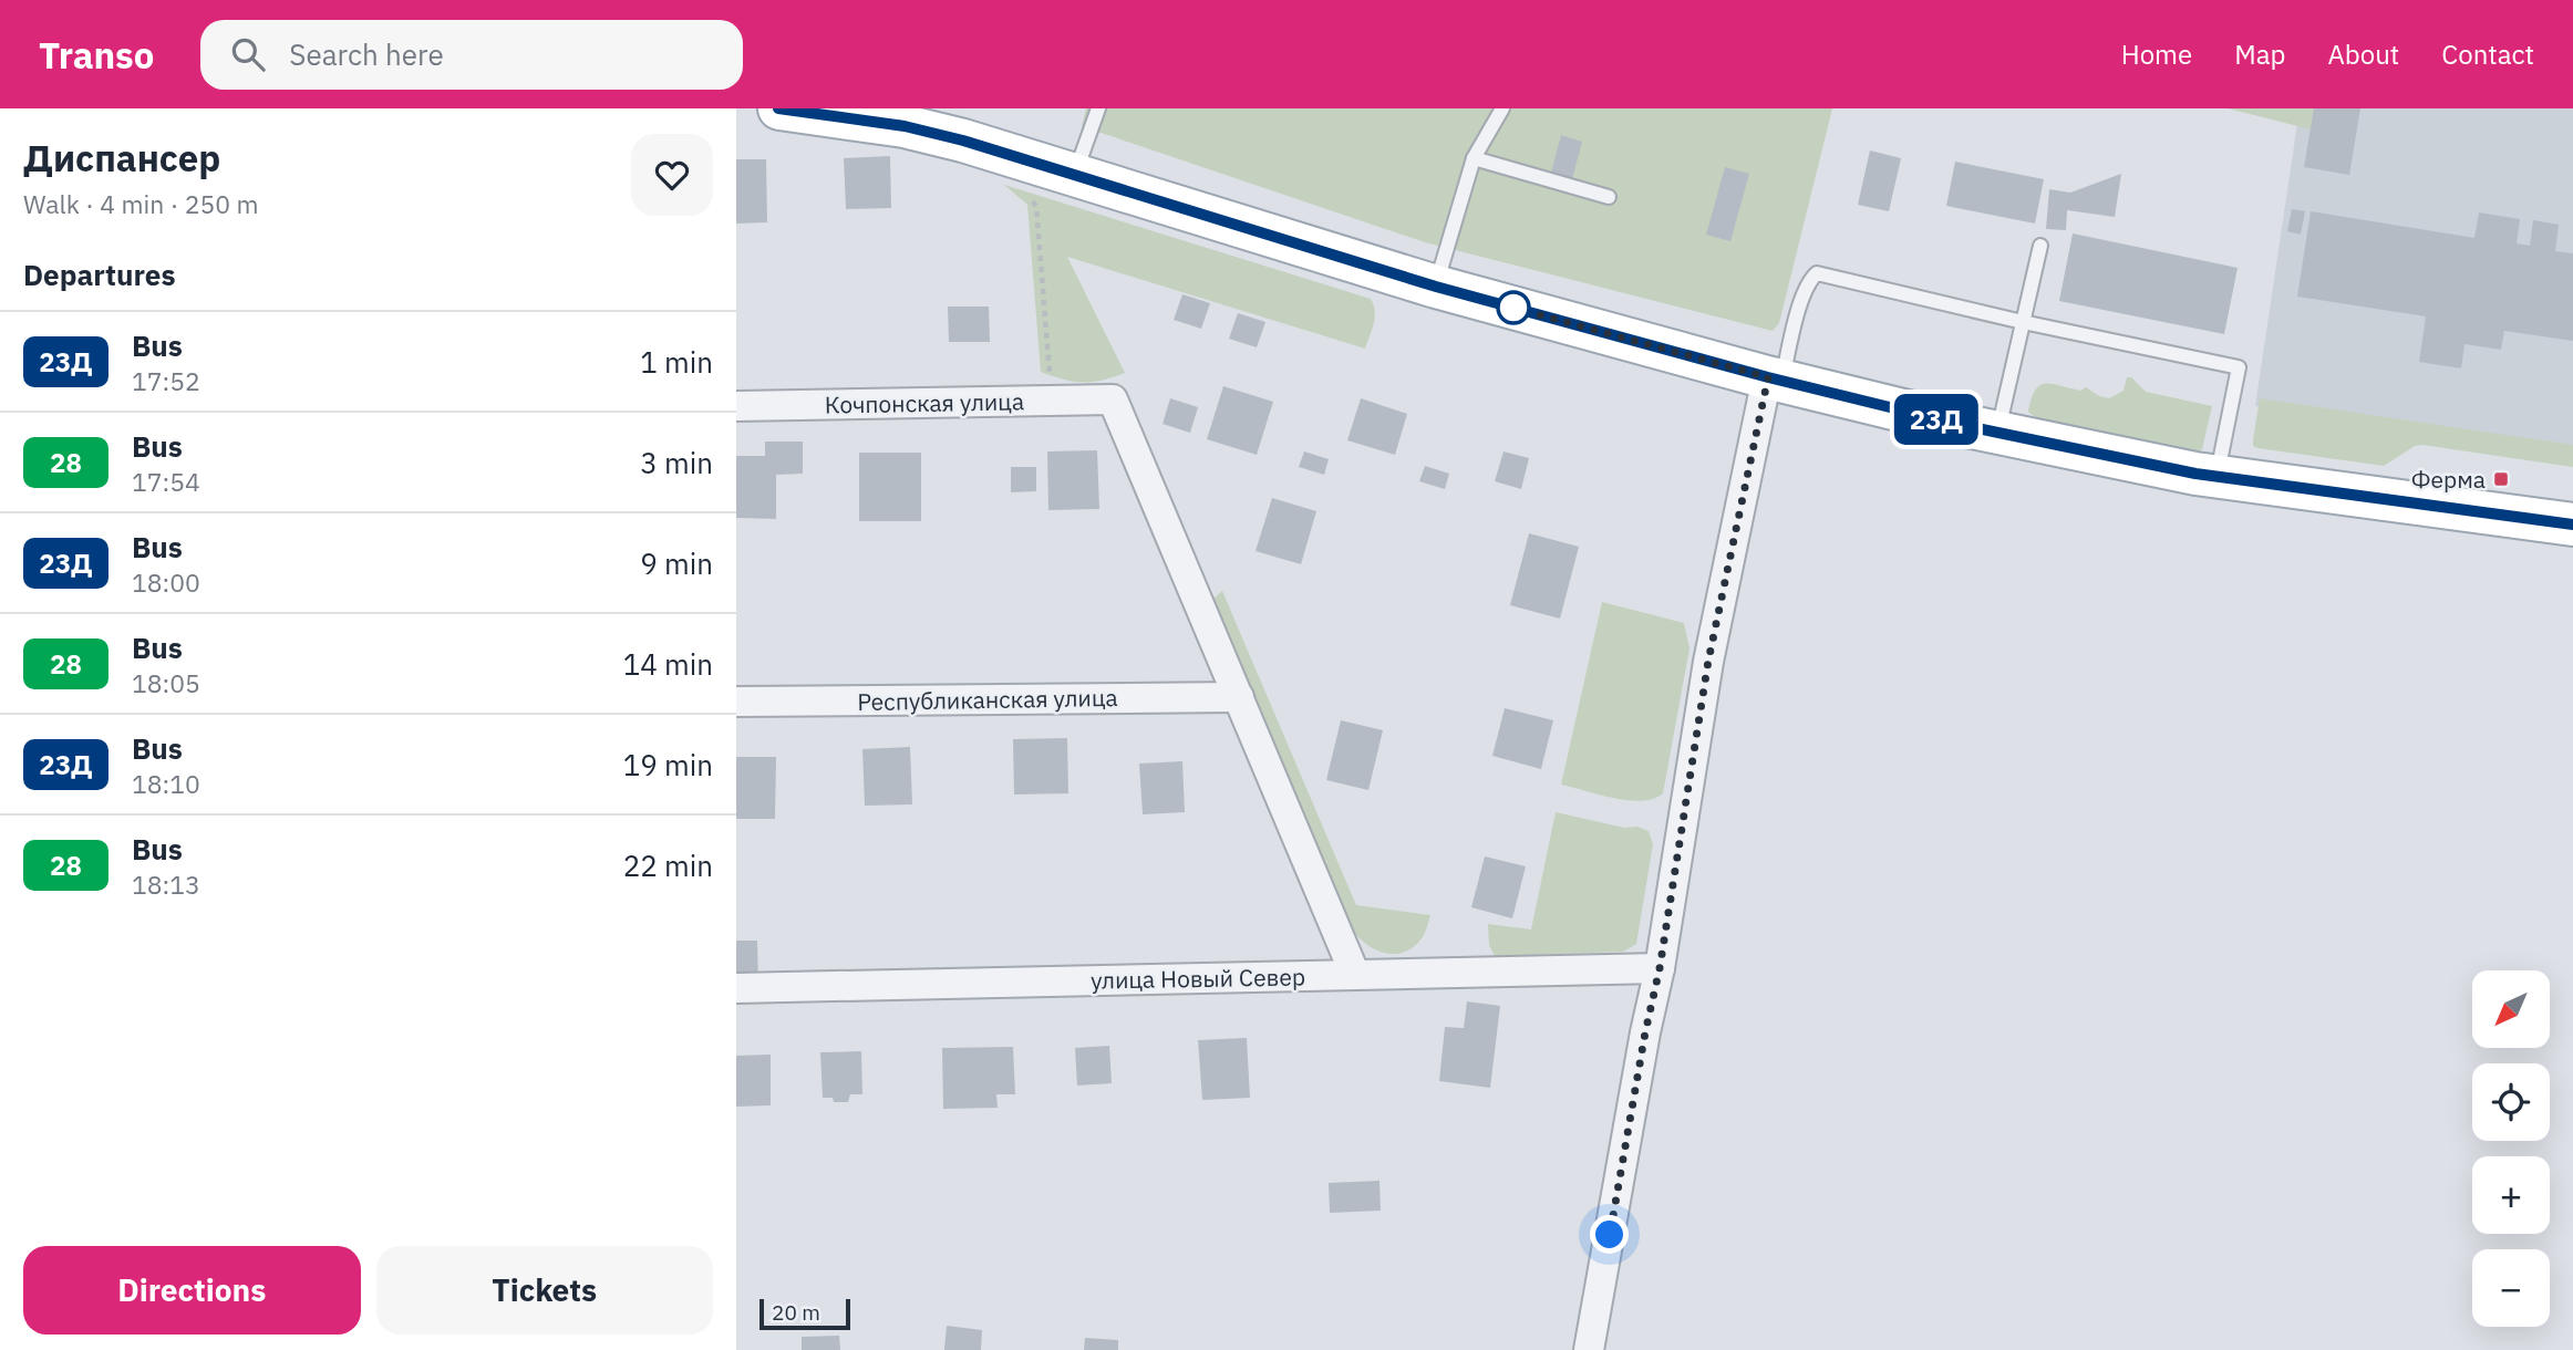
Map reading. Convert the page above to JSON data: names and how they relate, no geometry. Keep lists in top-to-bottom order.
{
  "streets": {
    "street": ["Кочпонская улица", "Республиканская улица", "улица Новый Север"]
  },
  "crossings": [
    ["Кочпонская улица", "Республиканская улица"]
  ],
  "places": {
    "transit": ["Ферма"]
  },
  "lines": ["bus line 23Д"],
  "scale_bar": "20 m",
  "north": "bottom left",
  "page": {
    "header": "Transo",
    "search": "Search here",
    "nav": [
      "Home",
      "Map",
      "About",
      "Contact"
    ],
    "heading": [
      ["Диспансер", "Walk · 4 min · 250 m"],
      "Departures"
    ],
    "on_map": "23Д",
    "list": [
      {
        "mark": "23Д",
        "name": "Bus",
        "note": "17:52",
        "value": "1 min"
      },
      {
        "mark": "28",
        "name": "Bus",
        "note": "17:54",
        "value": "3 min"
      },
      {
        "mark": "23Д",
        "name": "Bus",
        "note": "18:00",
        "value": "9 min"
      },
      {
        "mark": "28",
        "name": "Bus",
        "note": "18:05",
        "value": "14 min"
      },
      {
        "mark": "23Д",
        "name": "Bus",
        "note": "18:10",
        "value": "19 min"
      },
      {
        "mark": "28",
        "name": "Bus",
        "note": "18:13",
        "value": "22 min"
      }
    ],
    "map_buttons": ["+", "−"],
    "buttons": ["Directions", "Tickets"],
    "scale": "20 m"
  }
}
